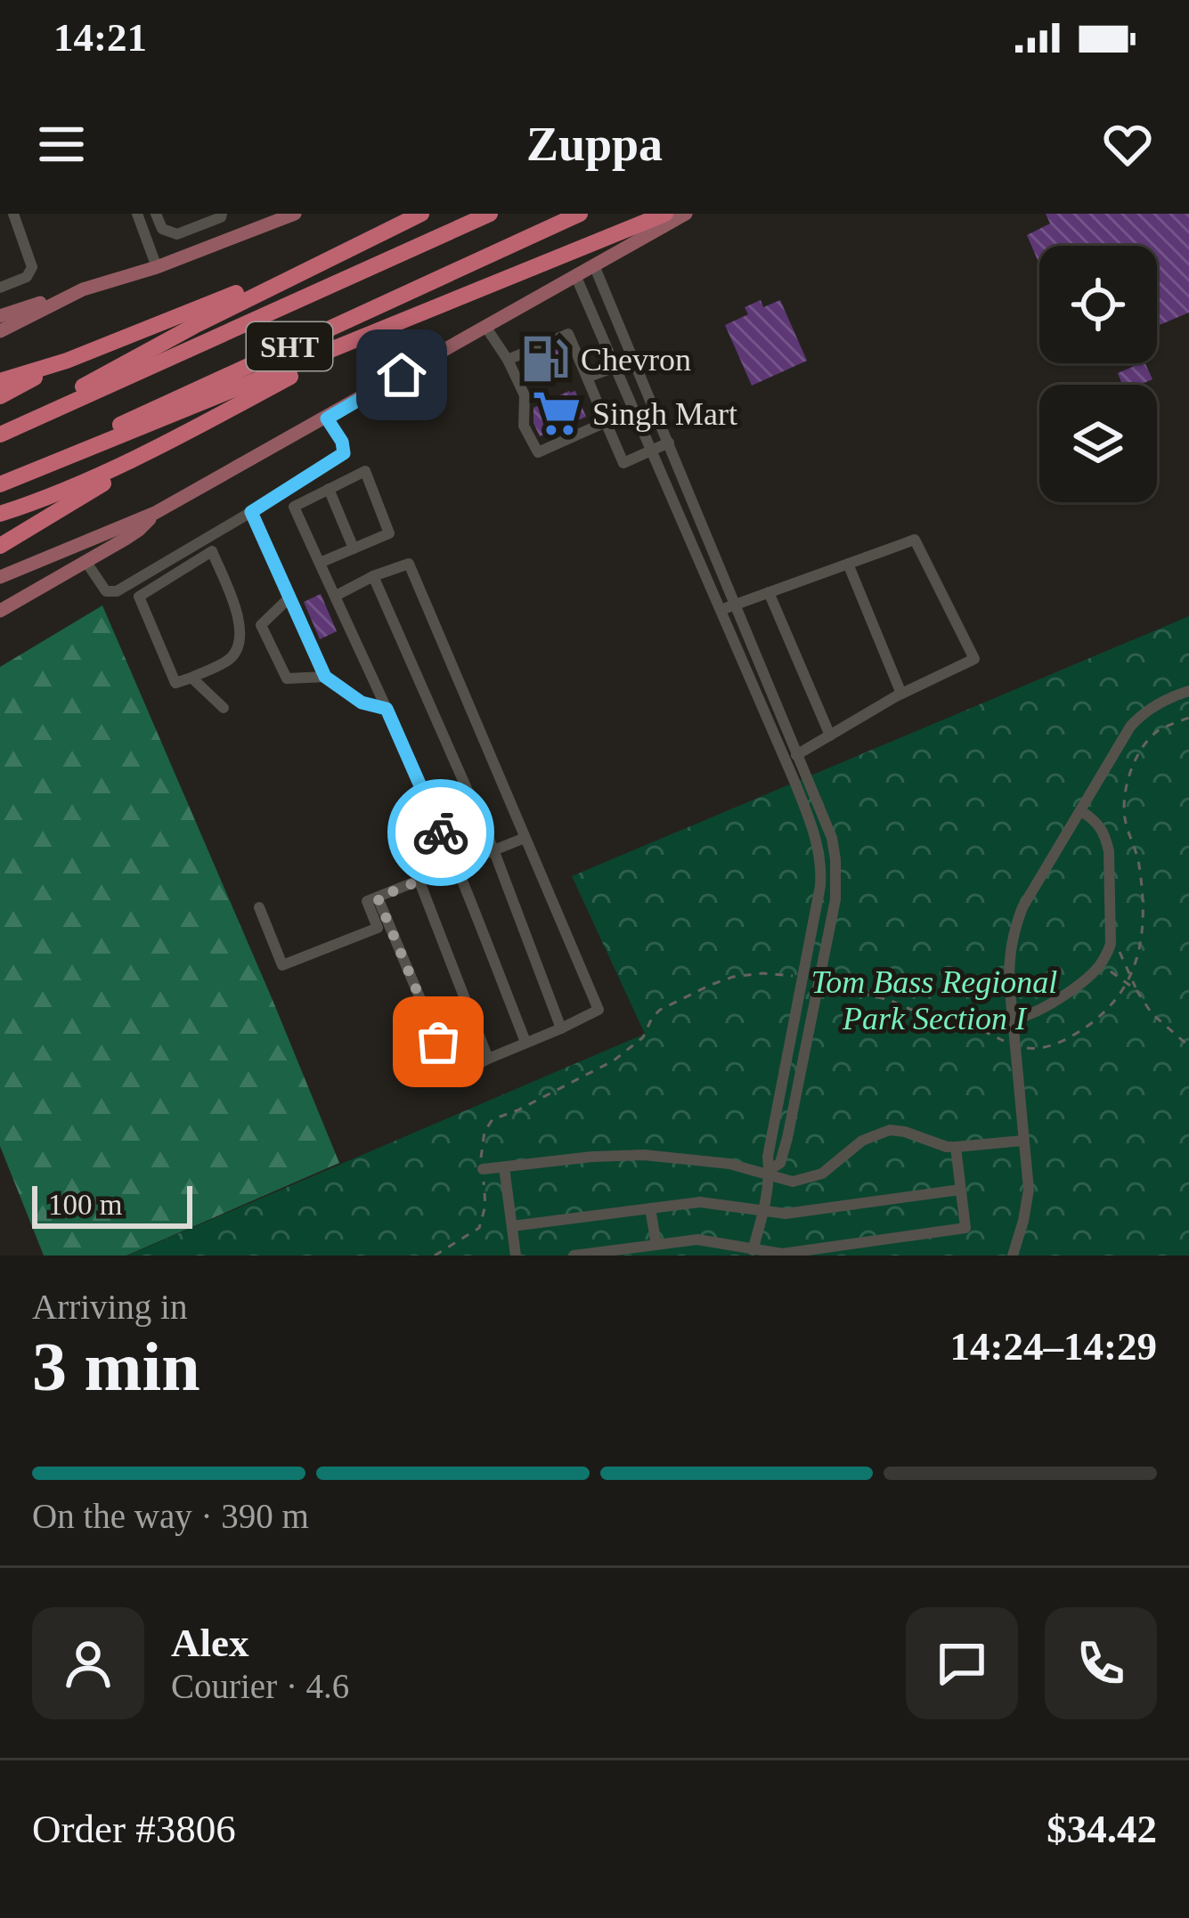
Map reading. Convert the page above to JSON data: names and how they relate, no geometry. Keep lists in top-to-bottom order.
{
  "streets": {
    "highway": ["SHT"]
  },
  "parks": ["Tom Bass Regional Park Section I"],
  "places": {
    "fuel station": ["Chevron"],
    "supermarket": ["Singh Mart"]
  },
  "scale_bar": "100 m",
  "page": {
    "status": "14:21",
    "header": "Zuppa",
    "scale": "100 m",
    "heading": ["3 min", "Arriving in", "14:24–14:29"],
    "panel": [
      "Alex",
      "Courier · 4.6",
      "Order #3806",
      "$34.42"
    ],
    "bar": "On the way · 390 m"
  }
}
